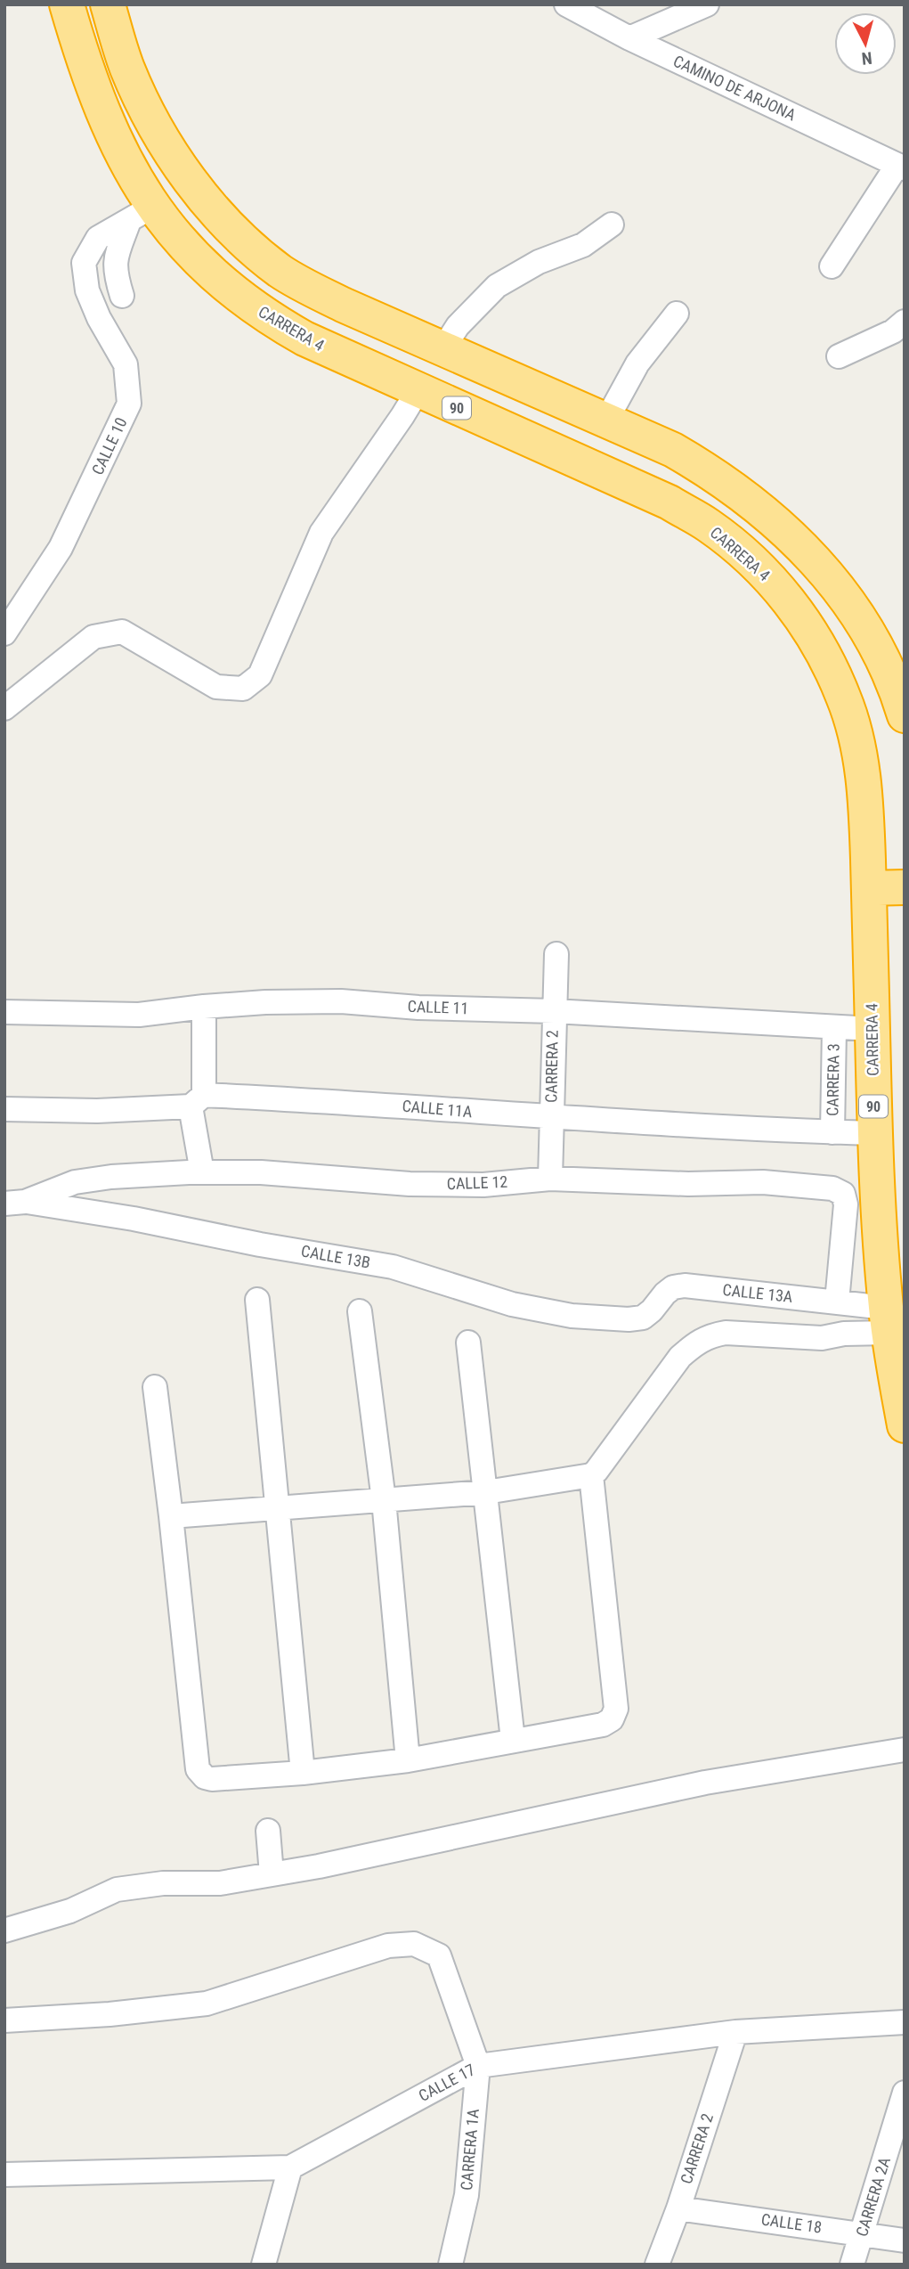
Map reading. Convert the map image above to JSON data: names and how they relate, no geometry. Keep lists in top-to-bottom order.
{
  "streets": {
    "highway": ["CARRERA 4", "90"],
    "street": [
      "CAMINO DE ARJONA",
      "CALLE 10",
      "CALLE 11",
      "CARRERA 2",
      "CARRERA 3",
      "CALLE 11A",
      "CALLE 12",
      "CALLE 13B",
      "CALLE 13A",
      "CALLE 17",
      "CARRERA 1A",
      "CARRERA 2A",
      "CALLE 18"
    ]
  },
  "crossings": [
    ["CARRERA 4", "CALLE 10"],
    ["CARRERA 4", "CALLE 11"],
    ["CARRERA 4", "CALLE 11A"],
    ["CARRERA 4", "CALLE 13A"],
    ["CALLE 11", "CARRERA 2"],
    ["CALLE 11", "CARRERA 3"],
    ["CARRERA 2", "CALLE 11A"],
    ["CARRERA 2", "CALLE 12"],
    ["CARRERA 2", "CALLE 17"],
    ["CARRERA 2", "CALLE 18"],
    ["CARRERA 3", "CALLE 11A"],
    ["CALLE 12", "CALLE 13B"],
    ["CALLE 12", "CALLE 13A"],
    ["CALLE 13B", "CALLE 13A"],
    ["CALLE 17", "CARRERA 1A"],
    ["CARRERA 2A", "CALLE 18"]
  ],
  "north": "bottom"
}
